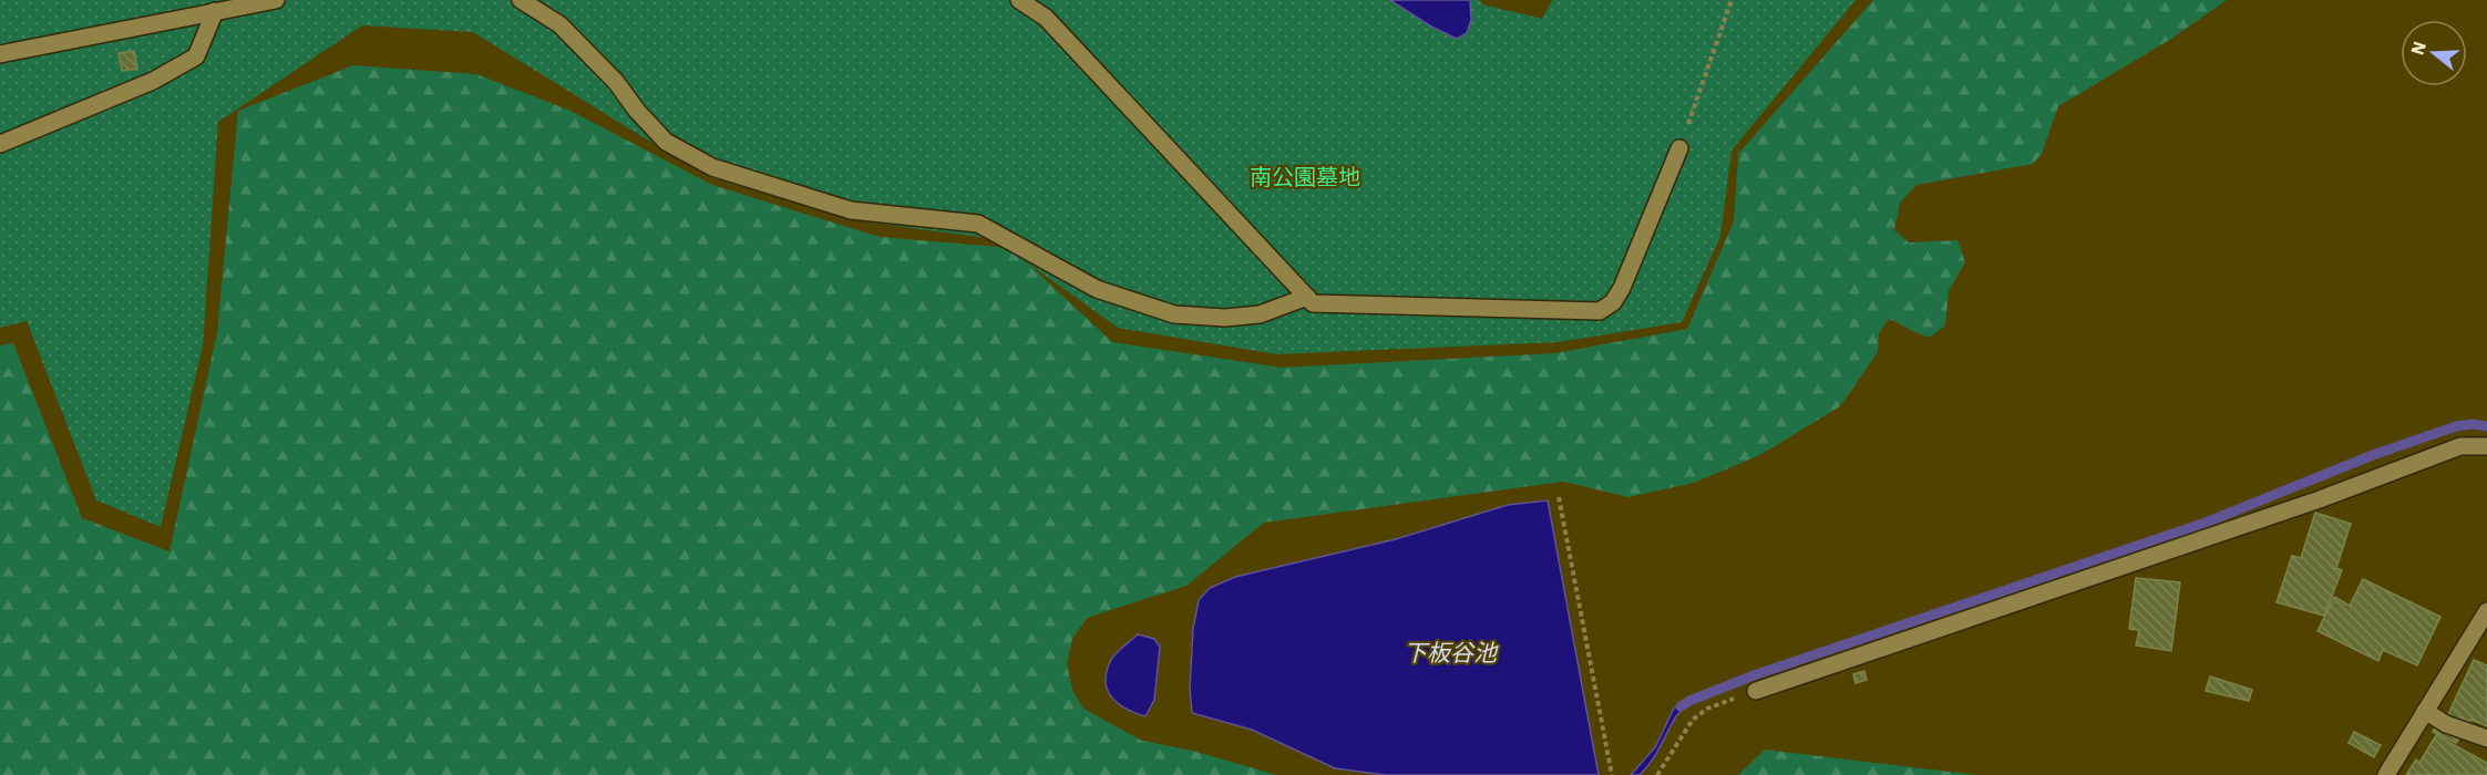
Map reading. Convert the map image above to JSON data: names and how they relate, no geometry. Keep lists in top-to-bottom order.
{
  "water": ["下板谷池"],
  "parks": ["南公園墓地"],
  "north": "left"
}
